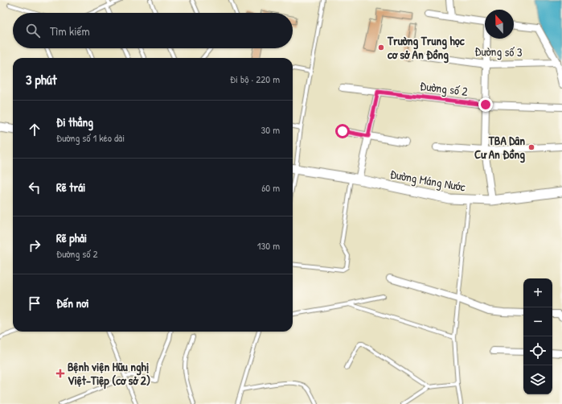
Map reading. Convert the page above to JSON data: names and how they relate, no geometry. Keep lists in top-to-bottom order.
{
  "streets": {
    "main road": ["Đường Máng Nước"],
    "street": ["Đường số 3", "Đường số 2"]
  },
  "places": {
    "other": ["Trường Trung học cơ sở An Đồng", "TBA Dân Cư An Đồng"],
    "health": ["Bệnh viện Hữu nghị Việt-Tiệp (cơ sở 2)"]
  },
  "north": "top",
  "page": {
    "search": "Tìm kiếm",
    "heading": ["3 phút", "Đi bộ · 220 m"],
    "list": [
      ["Đi thẳng", "Đường số 1 kéo dài", "30 m"],
      ["Rẽ trái", "60 m"],
      ["Rẽ phải", "Đường số 2", "130 m"],
      "Đến nơi"
    ],
    "map_buttons": ["+", "−"]
  }
}
